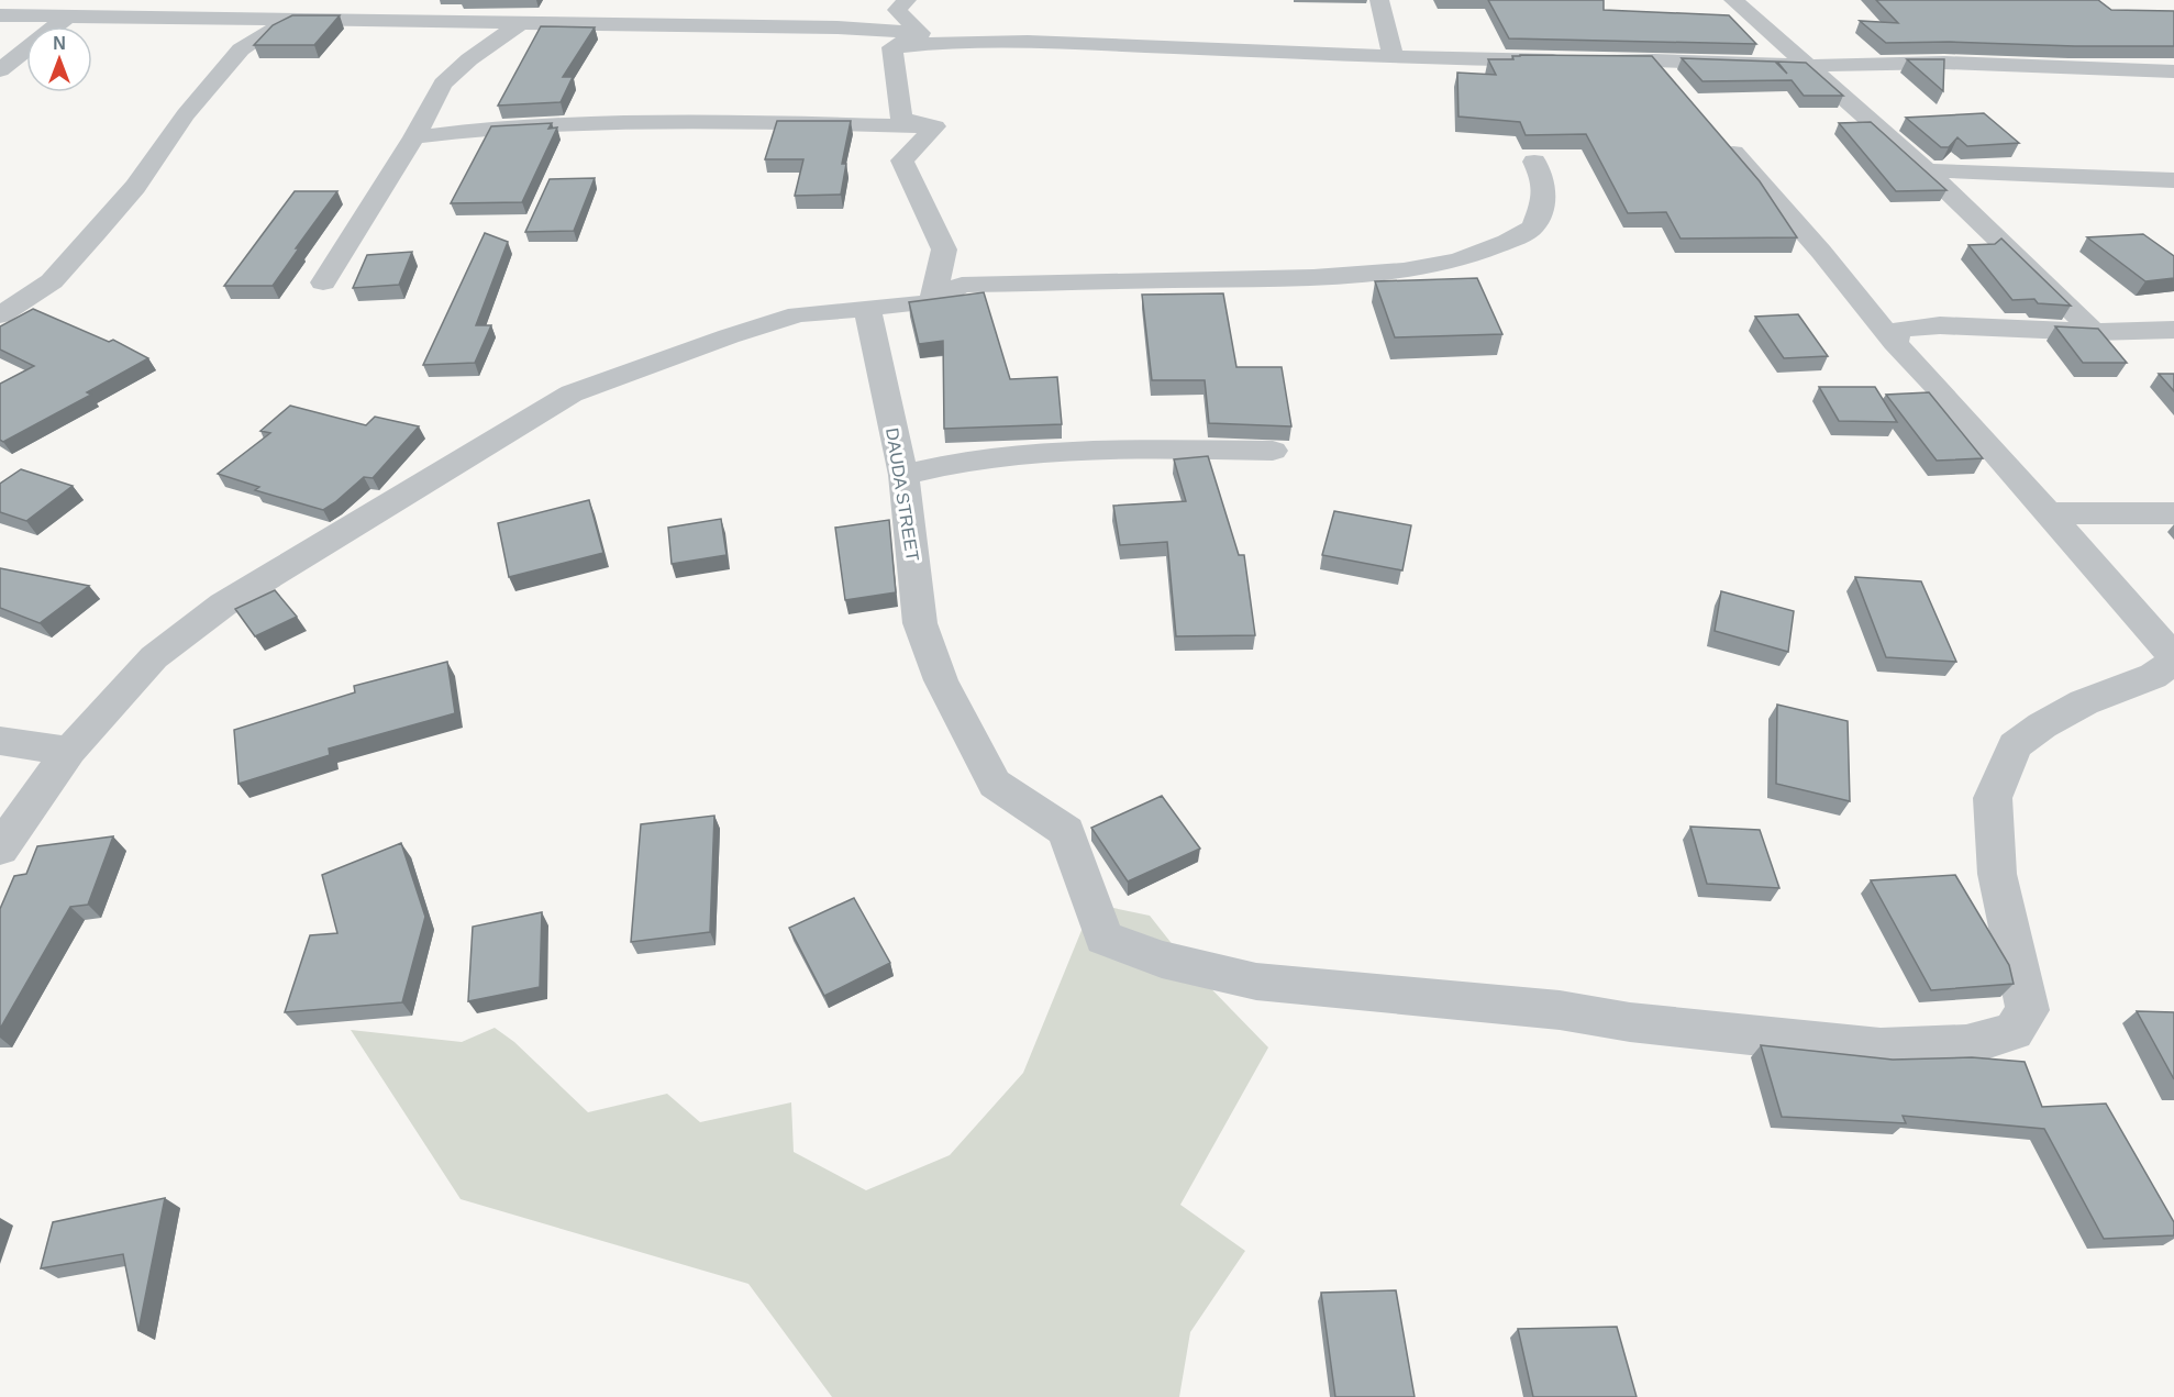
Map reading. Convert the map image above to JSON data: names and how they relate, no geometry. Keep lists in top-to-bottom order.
{
  "streets": {
    "street": ["DAUDA STREET"]
  },
  "north": "top"
}
